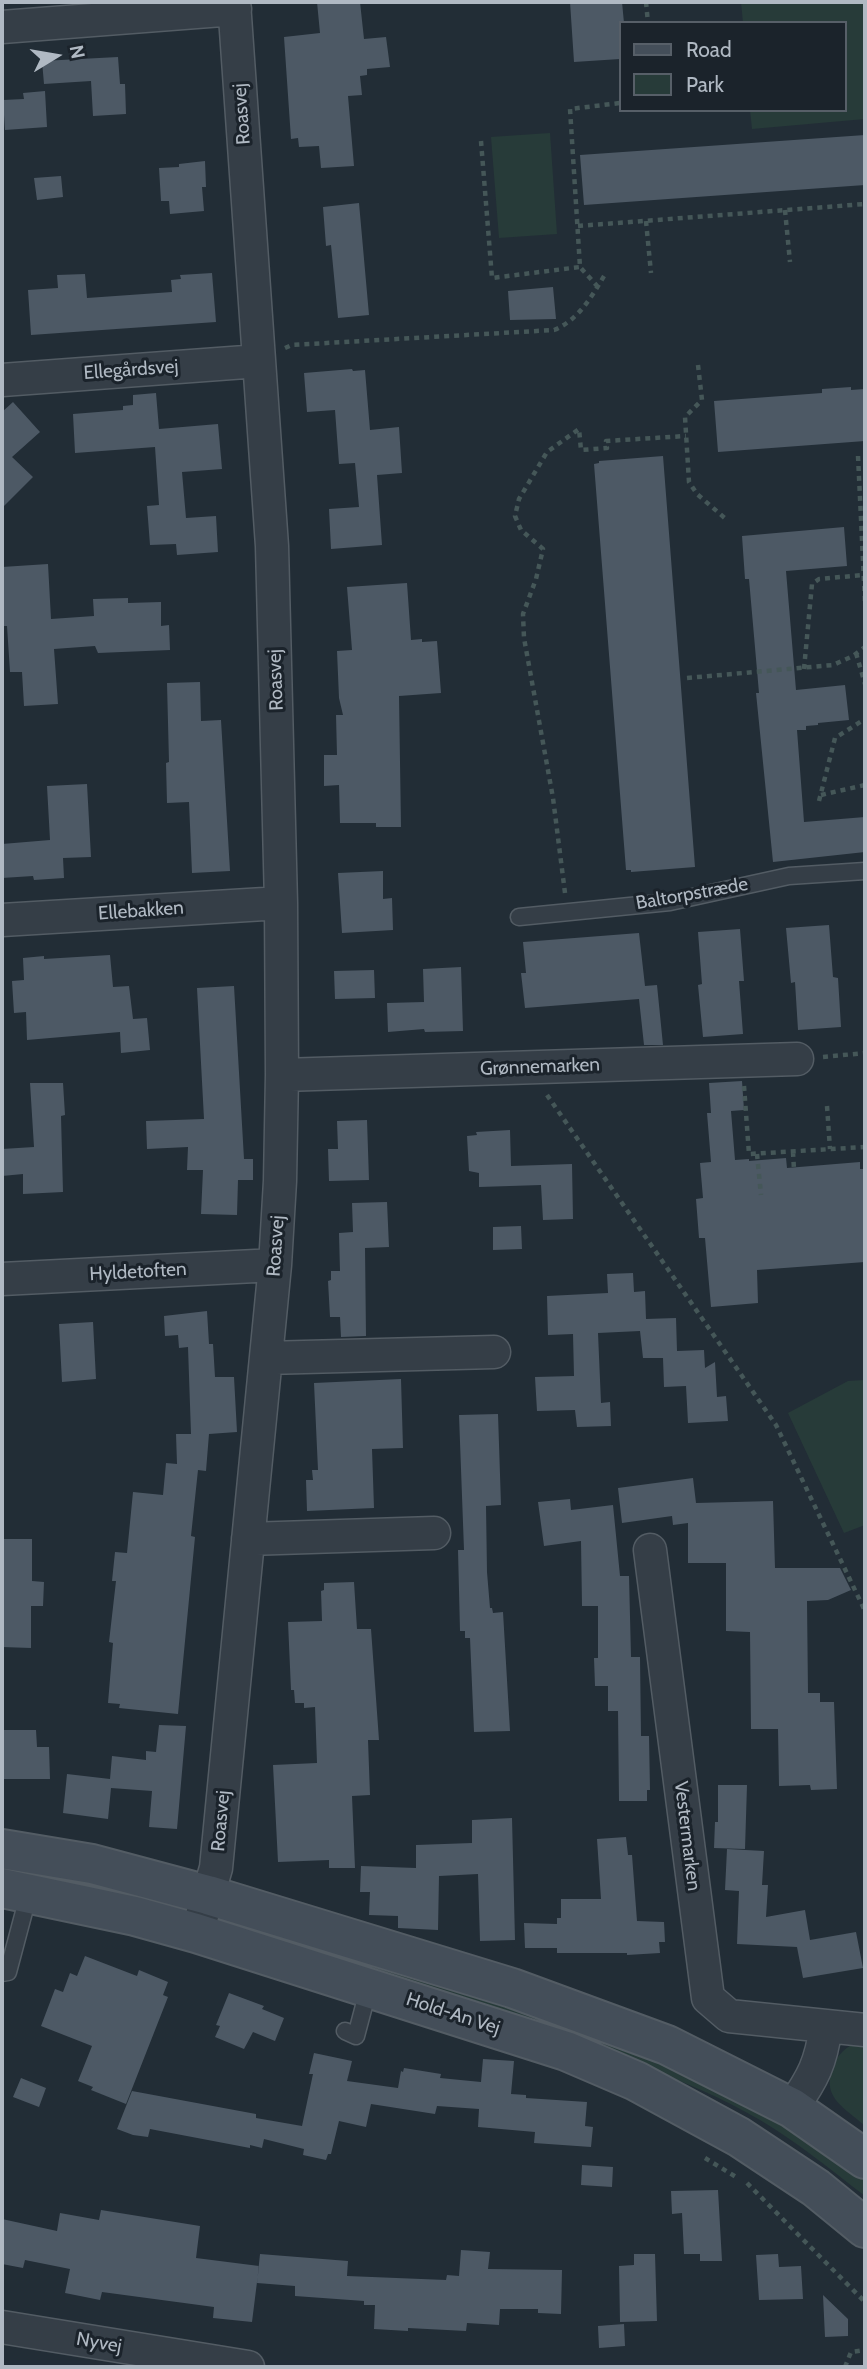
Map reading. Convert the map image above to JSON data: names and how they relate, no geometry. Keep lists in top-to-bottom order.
{
  "streets": {
    "street": [
      "Roasvej",
      "Ellegårdsvej",
      "Ellebakken",
      "Grønnemarken",
      "Hyldetoften",
      "Vestermarken",
      "Hold-An Vej",
      "Nyvej"
    ],
    "lane": ["Baltorpstræde"]
  },
  "crossings": [
    ["Roasvej", "Ellegårdsvej"],
    ["Roasvej", "Ellebakken"],
    ["Roasvej", "Grønnemarken"],
    ["Roasvej", "Hyldetoften"],
    ["Roasvej", "Hold-An Vej"]
  ],
  "legend": ["Road", "Park"],
  "north": "right"
}
